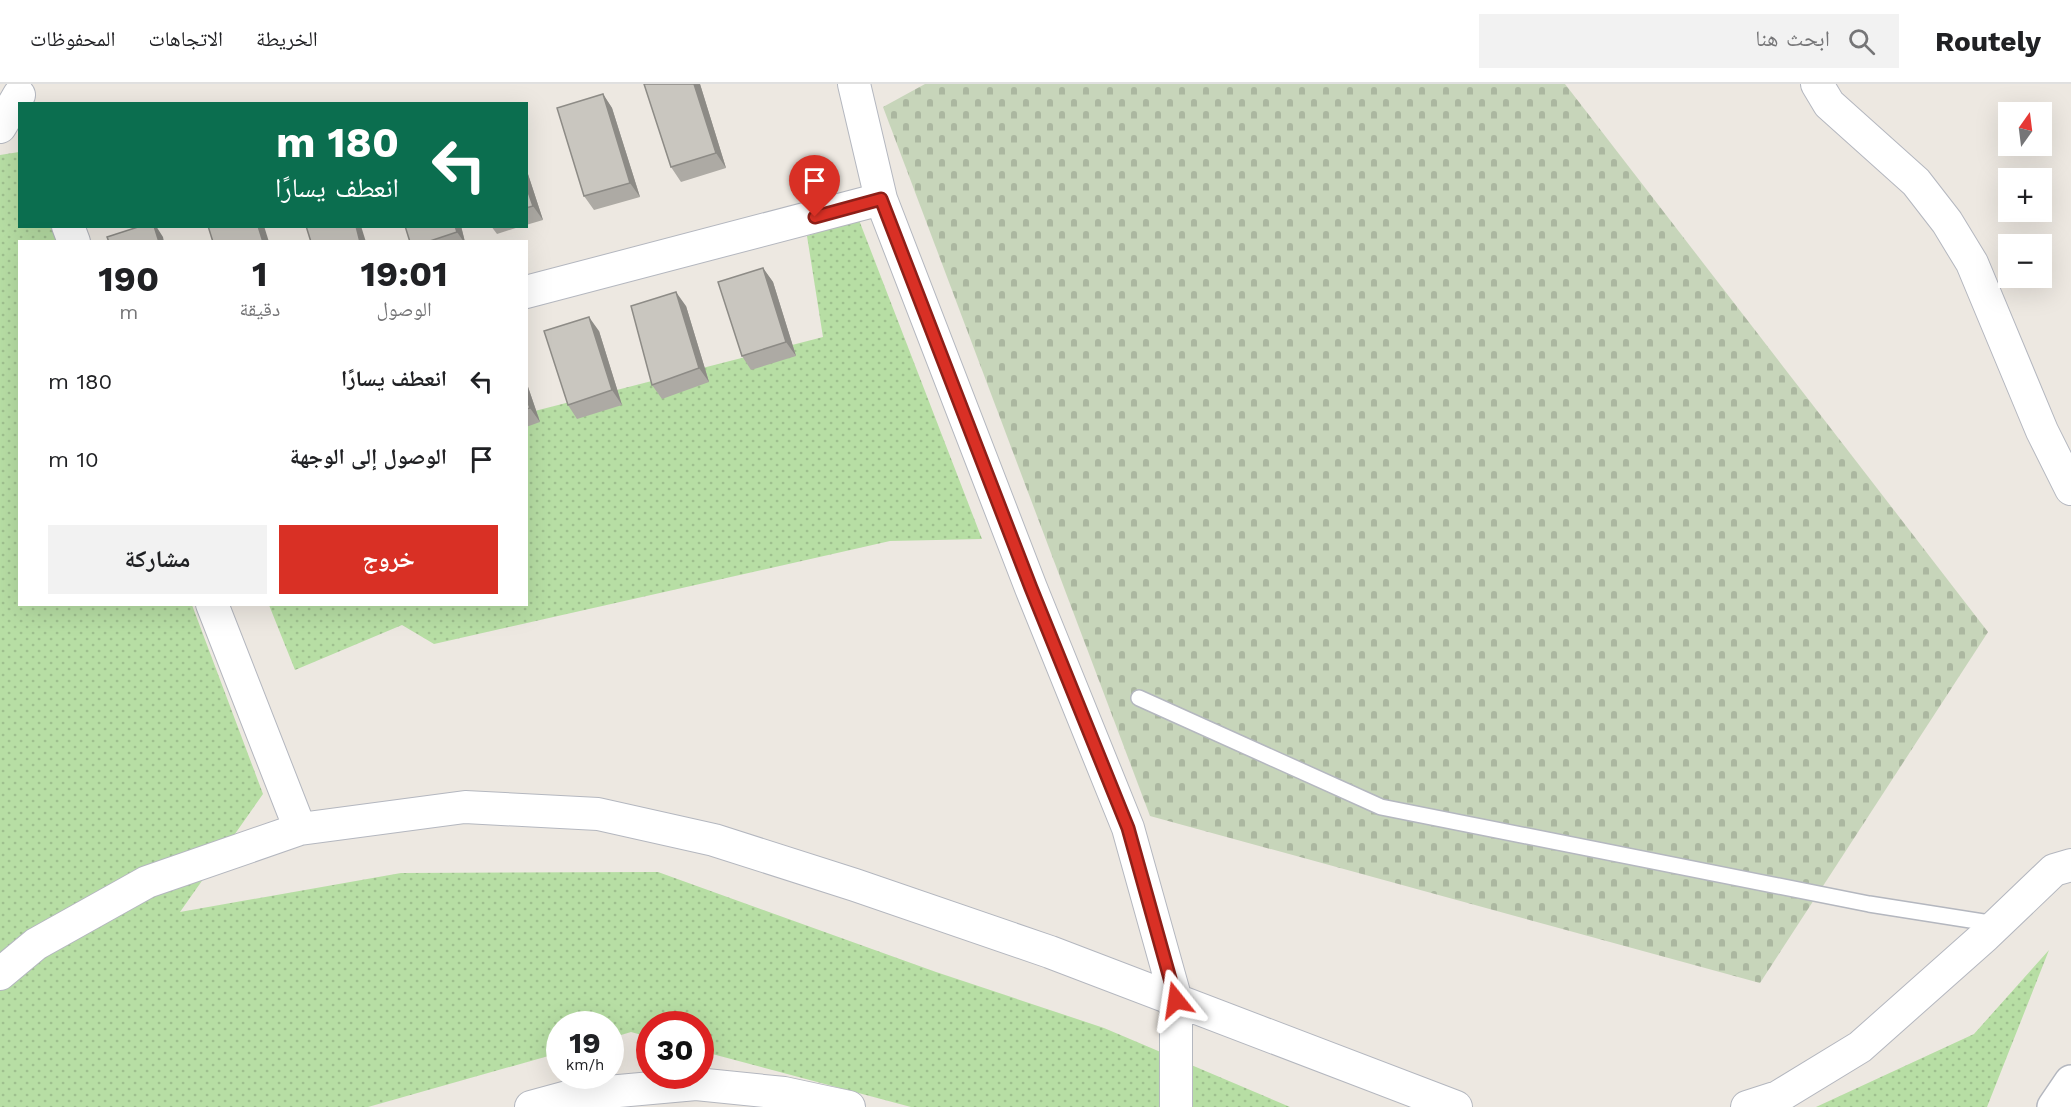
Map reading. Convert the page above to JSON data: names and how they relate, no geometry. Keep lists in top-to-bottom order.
{
  "north": "top",
  "page": {
    "header": "Routely",
    "search": "ابحث هنا",
    "nav": ["الخريطة", "الاتجاهات", "المحفوظات"],
    "map_buttons": ["+", "−"],
    "turn": ["180 m", "انعطف يسارًا"],
    "eta": [
      "19:01",
      "الوصول",
      "1",
      "دقيقة",
      "190",
      "m"
    ],
    "list": [
      {
        "name": "انعطف يسارًا",
        "value": "180 m"
      },
      {
        "name": "الوصول إلى الوجهة",
        "value": "10 m"
      }
    ],
    "buttons": ["خروج", "مشاركة"],
    "speed": "19 km/h",
    "limit": "30"
  }
}
